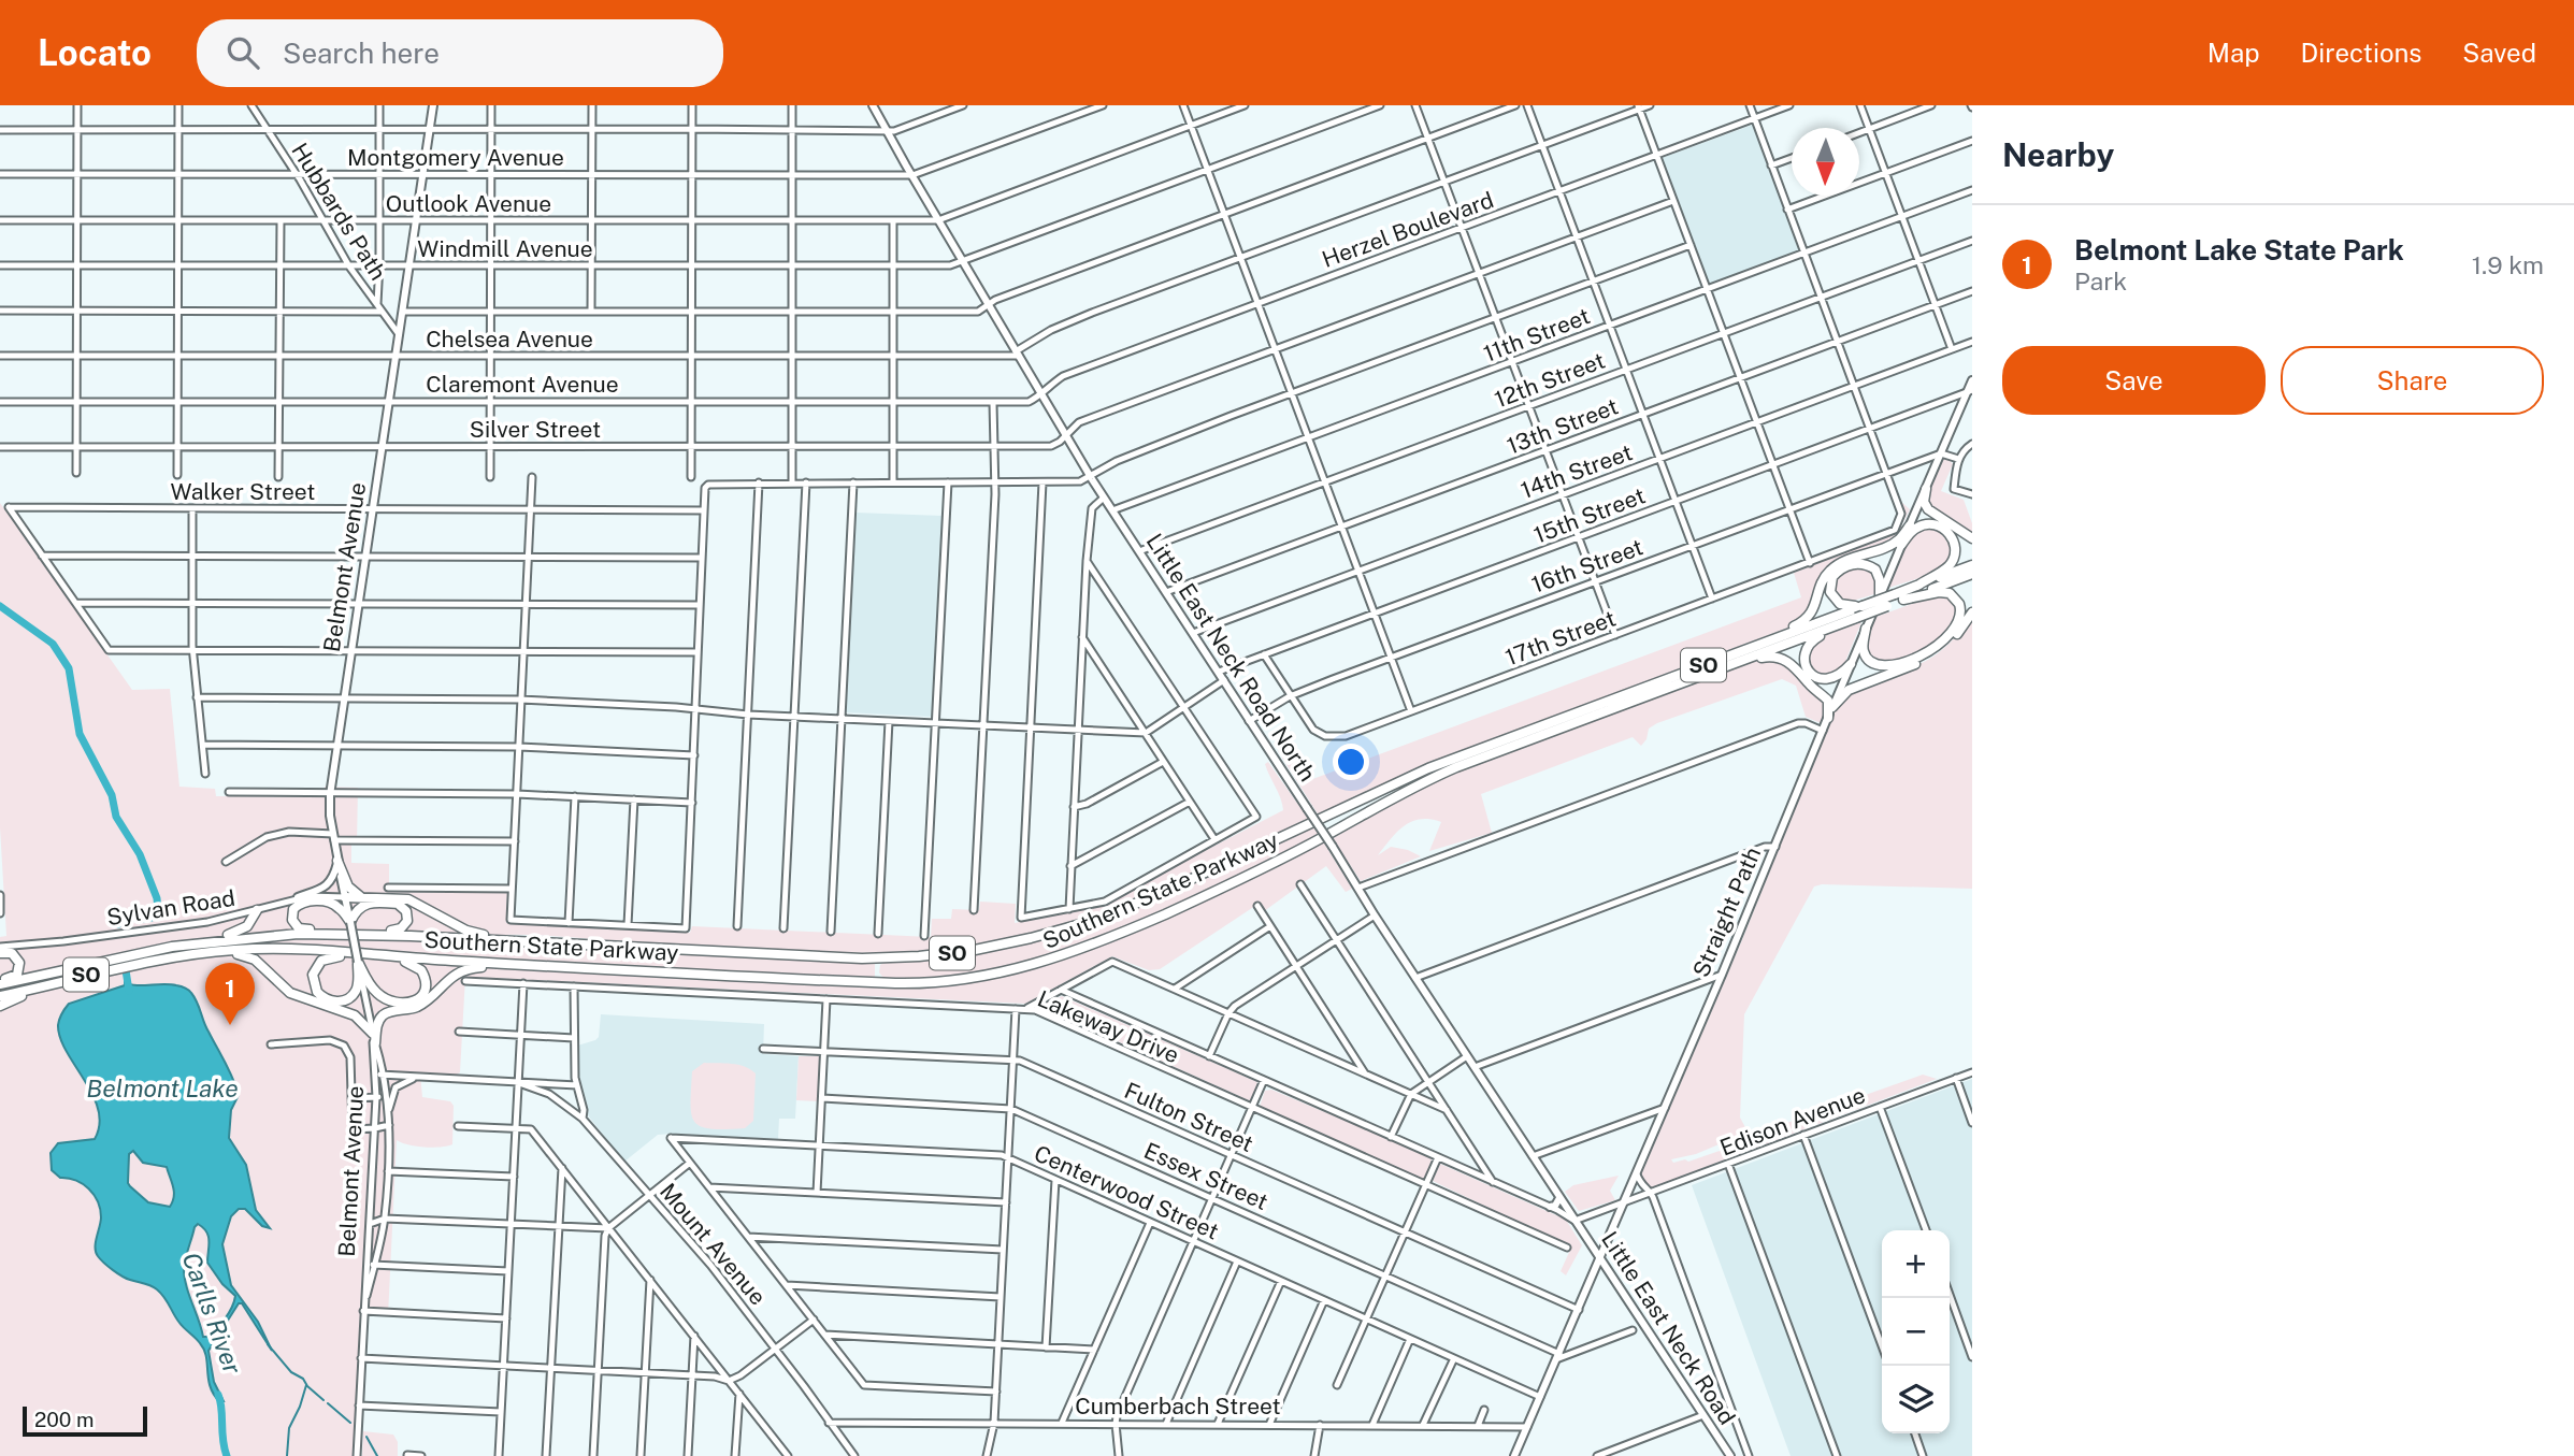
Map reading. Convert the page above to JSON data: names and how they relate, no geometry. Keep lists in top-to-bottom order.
{
  "streets": {
    "highway": ["SO", "Southern State Parkway"],
    "main road": [
      "Belmont Avenue",
      "Little East Neck Road North",
      "Straight Path",
      "Little East Neck Road"
    ],
    "street": [
      "Montgomery Avenue",
      "Outlook Avenue",
      "Hubbards Path",
      "Herzel Boulevard",
      "Windmill Avenue",
      "11th Street",
      "Chelsea Avenue",
      "12th Street",
      "Claremont Avenue",
      "13th Street",
      "Silver Street",
      "14th Street",
      "Walker Street",
      "15th Street",
      "16th Street",
      "17th Street",
      "Sylvan Road",
      "Lakeway Drive",
      "Fulton Street",
      "Edison Avenue",
      "Essex Street",
      "Centerwood Street",
      "Mount Avenue",
      "Cumberbach Street"
    ]
  },
  "crossings": [
    ["Montgomery Avenue", "Hubbards Path"],
    ["Montgomery Avenue", "Belmont Avenue"],
    ["Montgomery Avenue", "Little East Neck Road North"],
    ["Outlook Avenue", "Hubbards Path"],
    ["Outlook Avenue", "Belmont Avenue"],
    ["Outlook Avenue", "Little East Neck Road North"],
    ["Hubbards Path", "Windmill Avenue"],
    ["Hubbards Path", "Belmont Avenue"],
    ["Herzel Boulevard", "Claremont Avenue"],
    ["Herzel Boulevard", "Little East Neck Road North"],
    ["Windmill Avenue", "Belmont Avenue"],
    ["Windmill Avenue", "Little East Neck Road North"],
    ["11th Street", "Little East Neck Road North"],
    ["Chelsea Avenue", "Belmont Avenue"],
    ["Chelsea Avenue", "Little East Neck Road North"],
    ["12th Street", "Little East Neck Road North"],
    ["Claremont Avenue", "Belmont Avenue"],
    ["Claremont Avenue", "Little East Neck Road North"],
    ["13th Street", "Little East Neck Road North"],
    ["Silver Street", "Belmont Avenue"],
    ["Silver Street", "Little East Neck Road North"],
    ["14th Street", "Little East Neck Road North"],
    ["Walker Street", "Belmont Avenue"],
    ["15th Street", "17th Street"],
    ["15th Street", "Little East Neck Road North"],
    ["15th Street", "Straight Path"],
    ["16th Street", "17th Street"],
    ["16th Street", "Little East Neck Road North"],
    ["16th Street", "Straight Path"],
    ["Belmont Avenue", "Southern State Parkway"],
    ["Belmont Avenue", "Sylvan Road"],
    ["Little East Neck Road North", "Edison Avenue"],
    ["Little East Neck Road North", "Little East Neck Road"],
    ["Straight Path", "Fulton Street"],
    ["Straight Path", "Edison Avenue"],
    ["Straight Path", "Essex Street"],
    ["Straight Path", "Centerwood Street"],
    ["Straight Path", "Little East Neck Road"],
    ["Straight Path", "Cumberbach Street"],
    ["Edison Avenue", "Little East Neck Road"],
    ["Mount Avenue", "Cumberbach Street"]
  ],
  "water": ["Belmont Lake", "Carlls River"],
  "scale_bar": "200 m",
  "north": "bottom",
  "page": {
    "header": "Locato",
    "search": "Search here",
    "nav": ["Map", "Directions", "Saved"],
    "heading": "Nearby",
    "list": [
      {
        "mark": "1",
        "name": "Belmont Lake State Park",
        "note": "Park",
        "value": "1.9 km"
      }
    ],
    "buttons": ["Save", "Share"],
    "pins": "1",
    "map_buttons": ["+", "−"],
    "scale": "200 m"
  }
}
